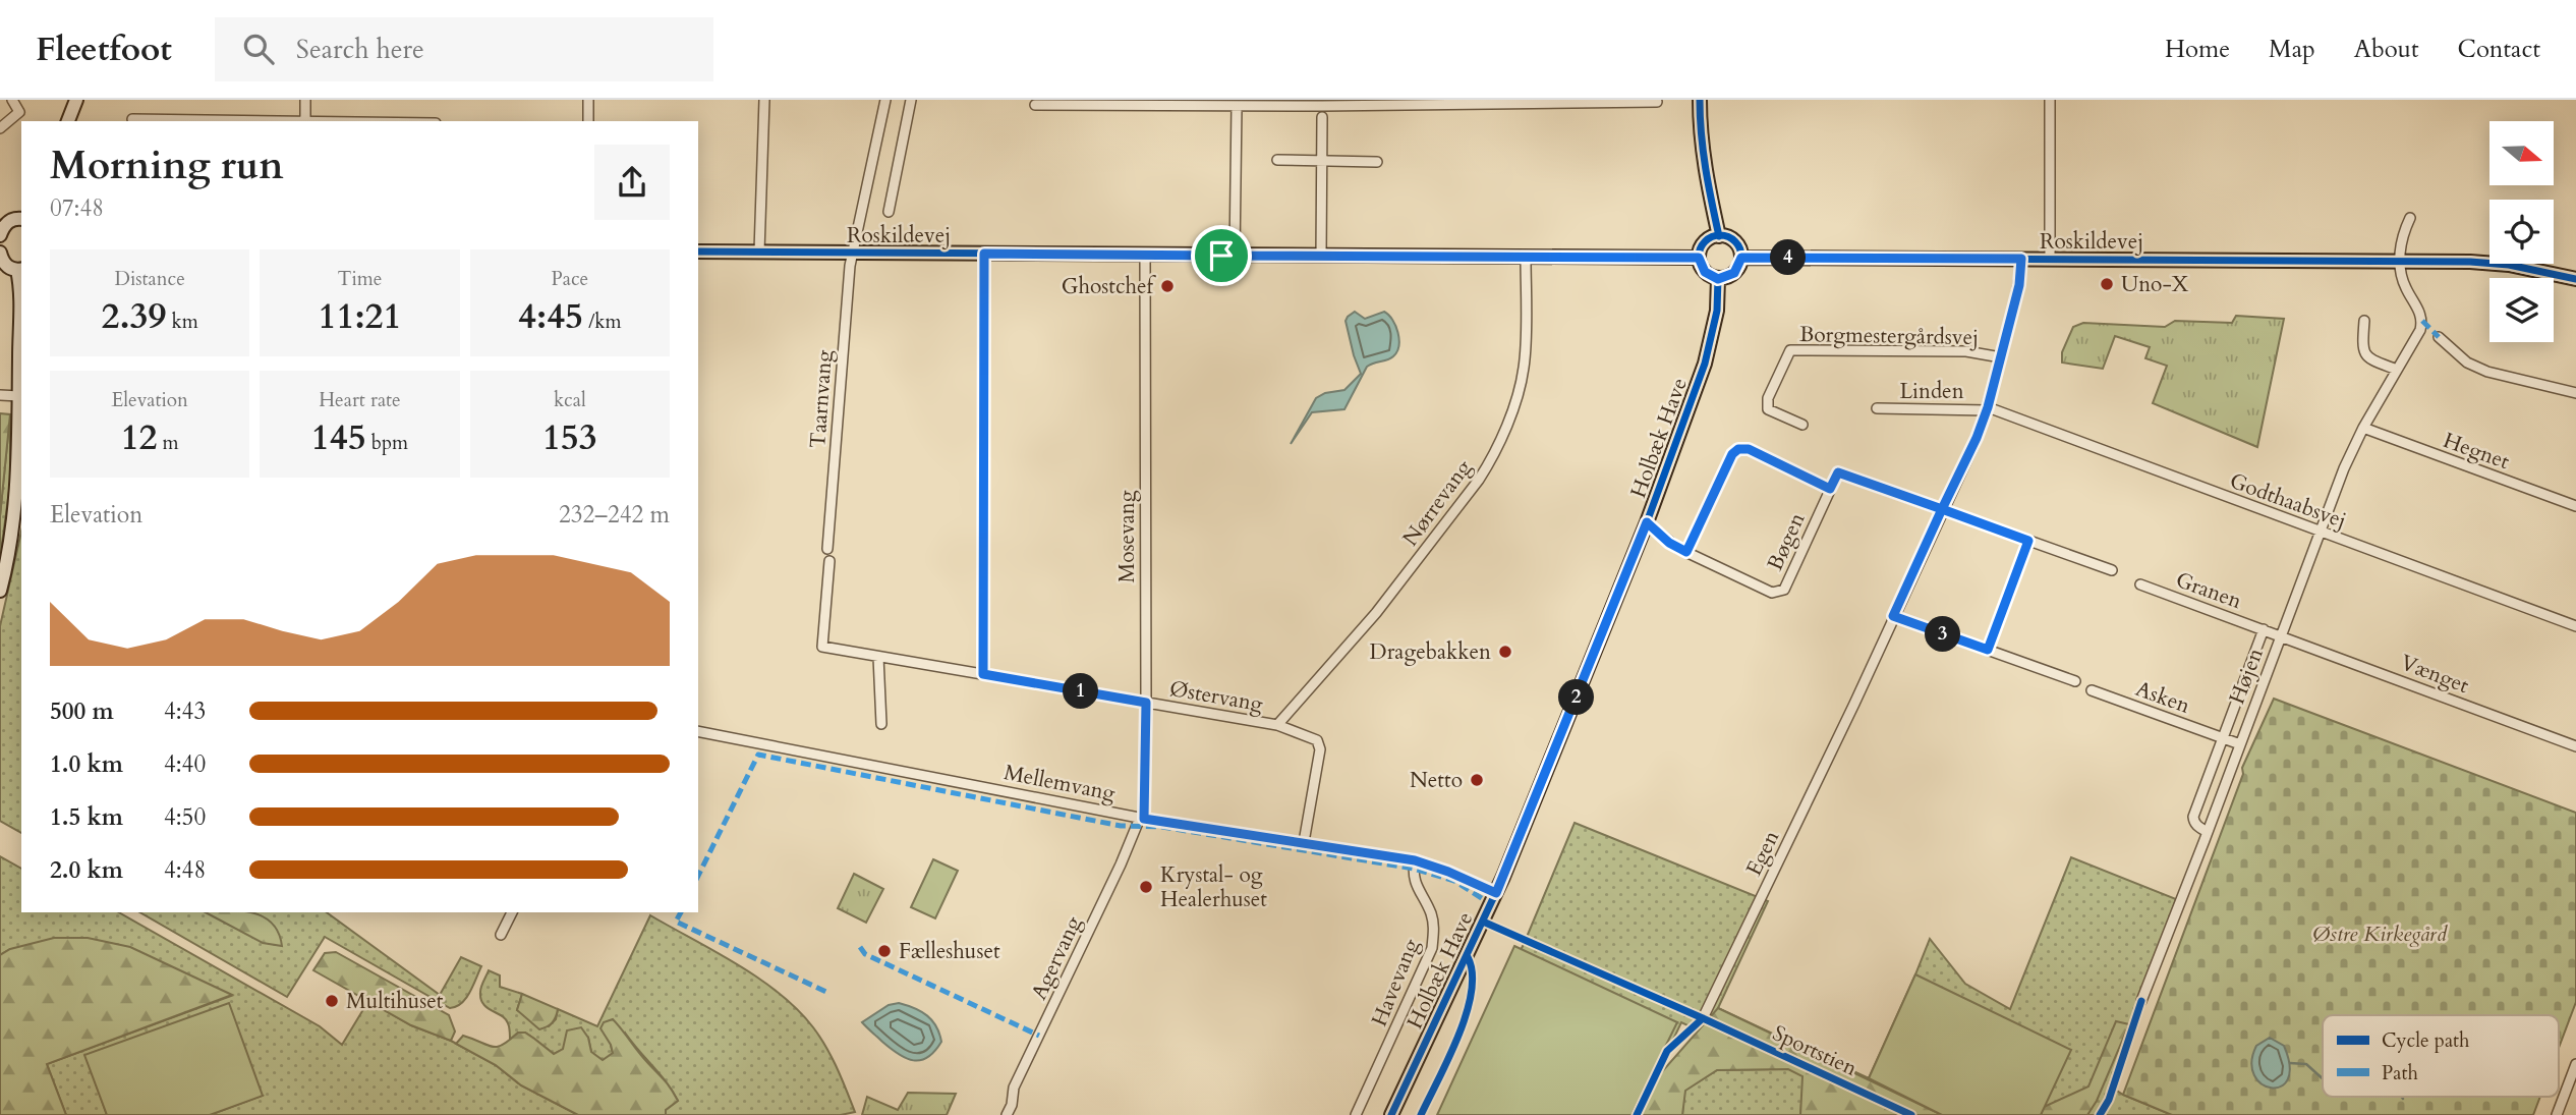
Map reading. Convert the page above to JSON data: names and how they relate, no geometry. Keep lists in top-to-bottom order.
{
  "streets": {
    "street": [
      "Roskildevej",
      "Borgmestergårdsvej",
      "Linden",
      "Taarnvang",
      "Holbæk Have",
      "Hegnet",
      "Godthaabsvej",
      "Nørrevang",
      "Mosevang",
      "Bøgen",
      "Granen",
      "Vænget",
      "Højen",
      "Østervang",
      "Asken",
      "Mellemvang",
      "Egen",
      "Agervang",
      "Havevang"
    ],
    "cycle path": ["Sportstien"]
  },
  "crossings": [
    ["Roskildevej", "Borgmestergårdsvej"],
    ["Roskildevej", "Taarnvang"],
    ["Roskildevej", "Holbæk Have"],
    ["Roskildevej", "Nørrevang"],
    ["Roskildevej", "Mosevang"],
    ["Roskildevej", "Højen"],
    ["Borgmestergårdsvej", "Linden"],
    ["Borgmestergårdsvej", "Godthaabsvej"],
    ["Borgmestergårdsvej", "Egen"],
    ["Linden", "Godthaabsvej"],
    ["Holbæk Have", "Bøgen"],
    ["Holbæk Have", "Mellemvang"],
    ["Hegnet", "Højen"],
    ["Godthaabsvej", "Højen"],
    ["Nørrevang", "Østervang"],
    ["Mosevang", "Østervang"],
    ["Mosevang", "Mellemvang"],
    ["Mosevang", "Agervang"],
    ["Granen", "Vænget"],
    ["Granen", "Højen"],
    ["Granen", "Asken"],
    ["Vænget", "Højen"],
    ["Højen", "Asken"],
    ["Østervang", "Mellemvang"],
    ["Mellemvang", "Agervang"],
    ["Mellemvang", "Havevang"]
  ],
  "parks": ["Østre Kirkegård"],
  "places": [
    "Uno-X",
    "Ghostchef",
    "Dragebakken",
    "Netto",
    "Krystal- og Healerhuset",
    "Fælleshuset",
    "Multihuset"
  ],
  "legend": ["Cycle path", "Path"],
  "north": "right",
  "page": {
    "header": "Fleetfoot",
    "search": "Search here",
    "nav": [
      "Home",
      "Map",
      "About",
      "Contact"
    ],
    "heading": ["Morning run", "07:48"],
    "pins": [
      "4",
      "3",
      "1",
      "2"
    ],
    "stats": [
      ["Distance", "2.39 km"],
      ["Time", "11:21"],
      ["Pace", "4:45 /km"],
      ["Elevation", "12 m"],
      ["Heart rate", "145 bpm"],
      ["kcal", "153"]
    ],
    "chart": ["Elevation", "232–242 m"],
    "list": [
      {
        "name": "500 m",
        "note": "4:43"
      },
      {
        "name": "1.0 km",
        "note": "4:40"
      },
      {
        "name": "1.5 km",
        "note": "4:50"
      },
      {
        "name": "2.0 km",
        "note": "4:48"
      }
    ]
  }
}
